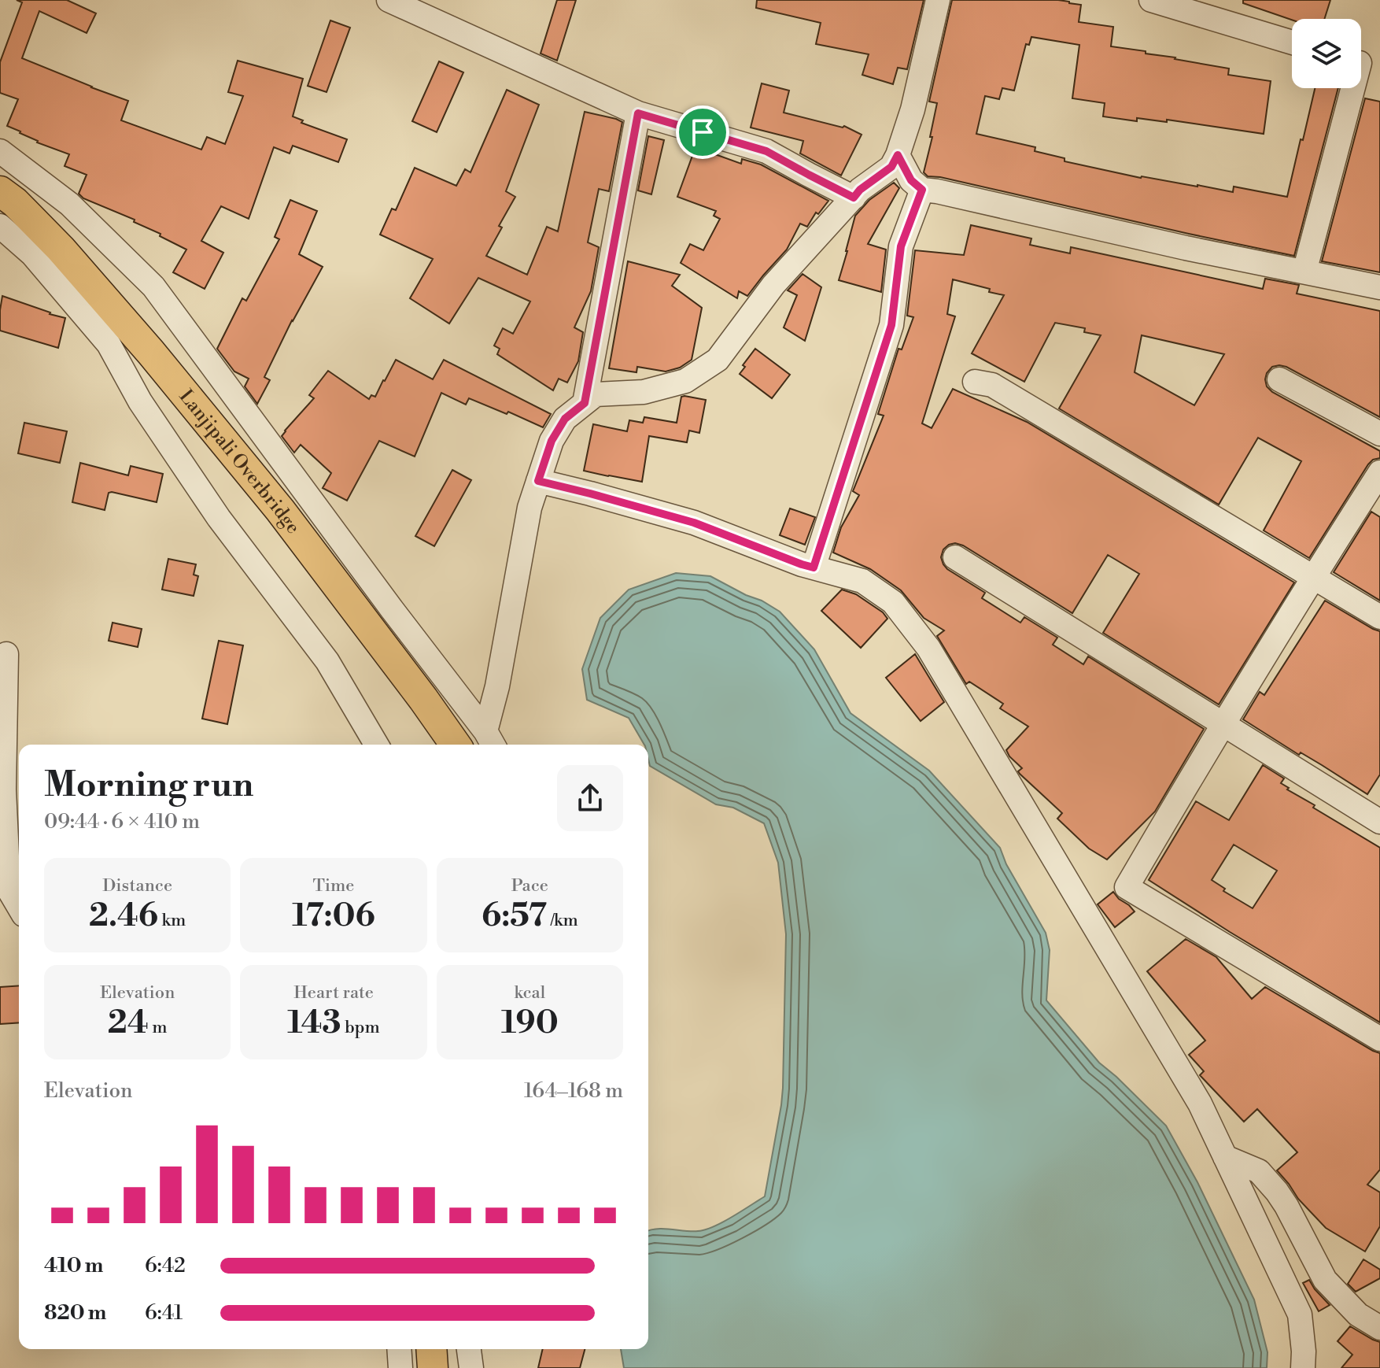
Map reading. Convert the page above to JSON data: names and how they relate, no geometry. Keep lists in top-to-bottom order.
{
  "streets": {
    "main road": ["Lanjipali Overbridge"]
  },
  "page": {
    "heading": ["Morning run", "09:44 · 6 × 410 m"],
    "stats": [
      ["Distance", "2.46 km"],
      ["Time", "17:06"],
      ["Pace", "6:57 /km"],
      ["Elevation", "24 m"],
      ["Heart rate", "143 bpm"],
      ["kcal", "190"]
    ],
    "chart": ["Elevation", "164–168 m"],
    "list": [
      {
        "name": "410 m",
        "note": "6:42"
      },
      {
        "name": "820 m",
        "note": "6:41"
      }
    ]
  }
}
